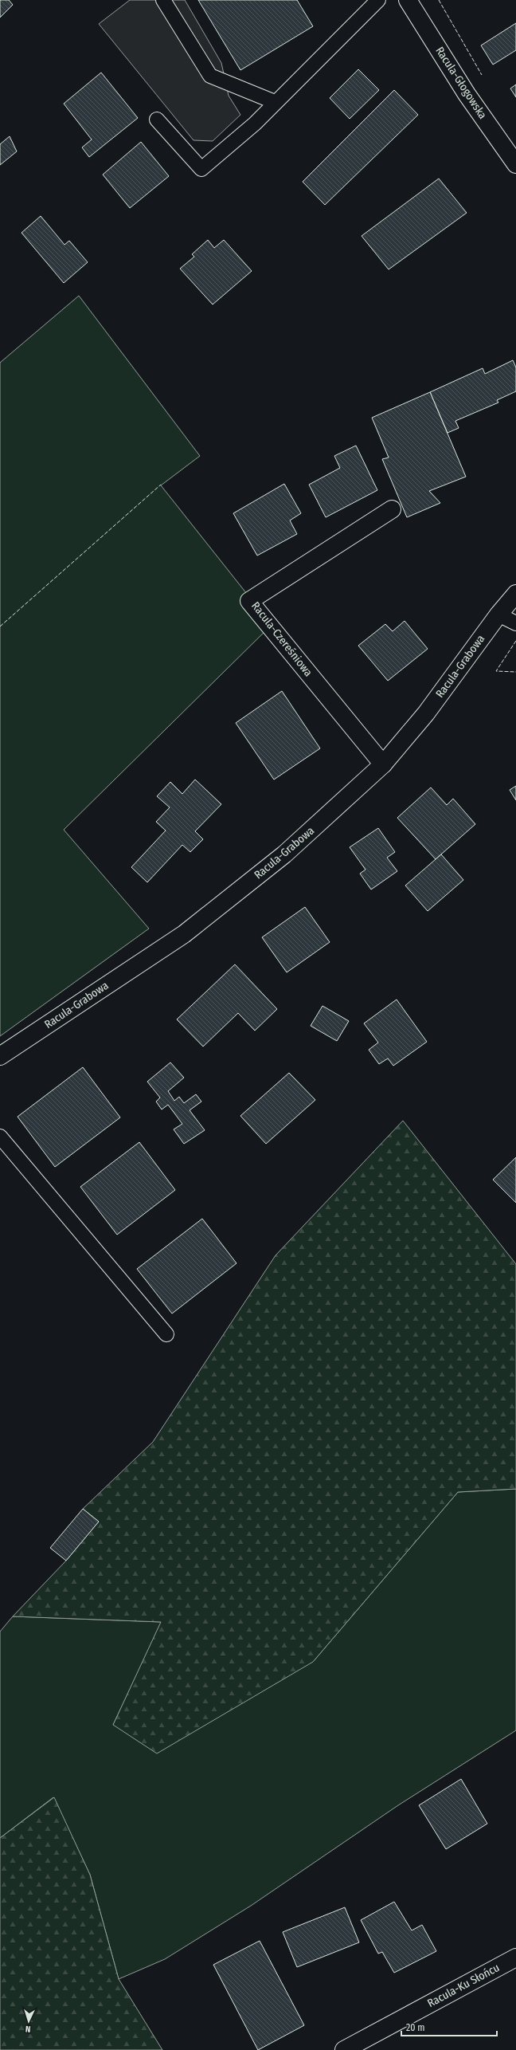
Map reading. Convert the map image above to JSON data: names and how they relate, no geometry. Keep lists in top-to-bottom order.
{
  "streets": {
    "street": [
      "Racula-Głogowska",
      "Racula-Czereśniowa",
      "Racula-Grabowa",
      "Racula-Ku Słońcu"
    ]
  },
  "crossings": [
    ["Racula-Czereśniowa", "Racula-Grabowa"]
  ],
  "scale_bar": "20 m",
  "north": "bottom"
}
